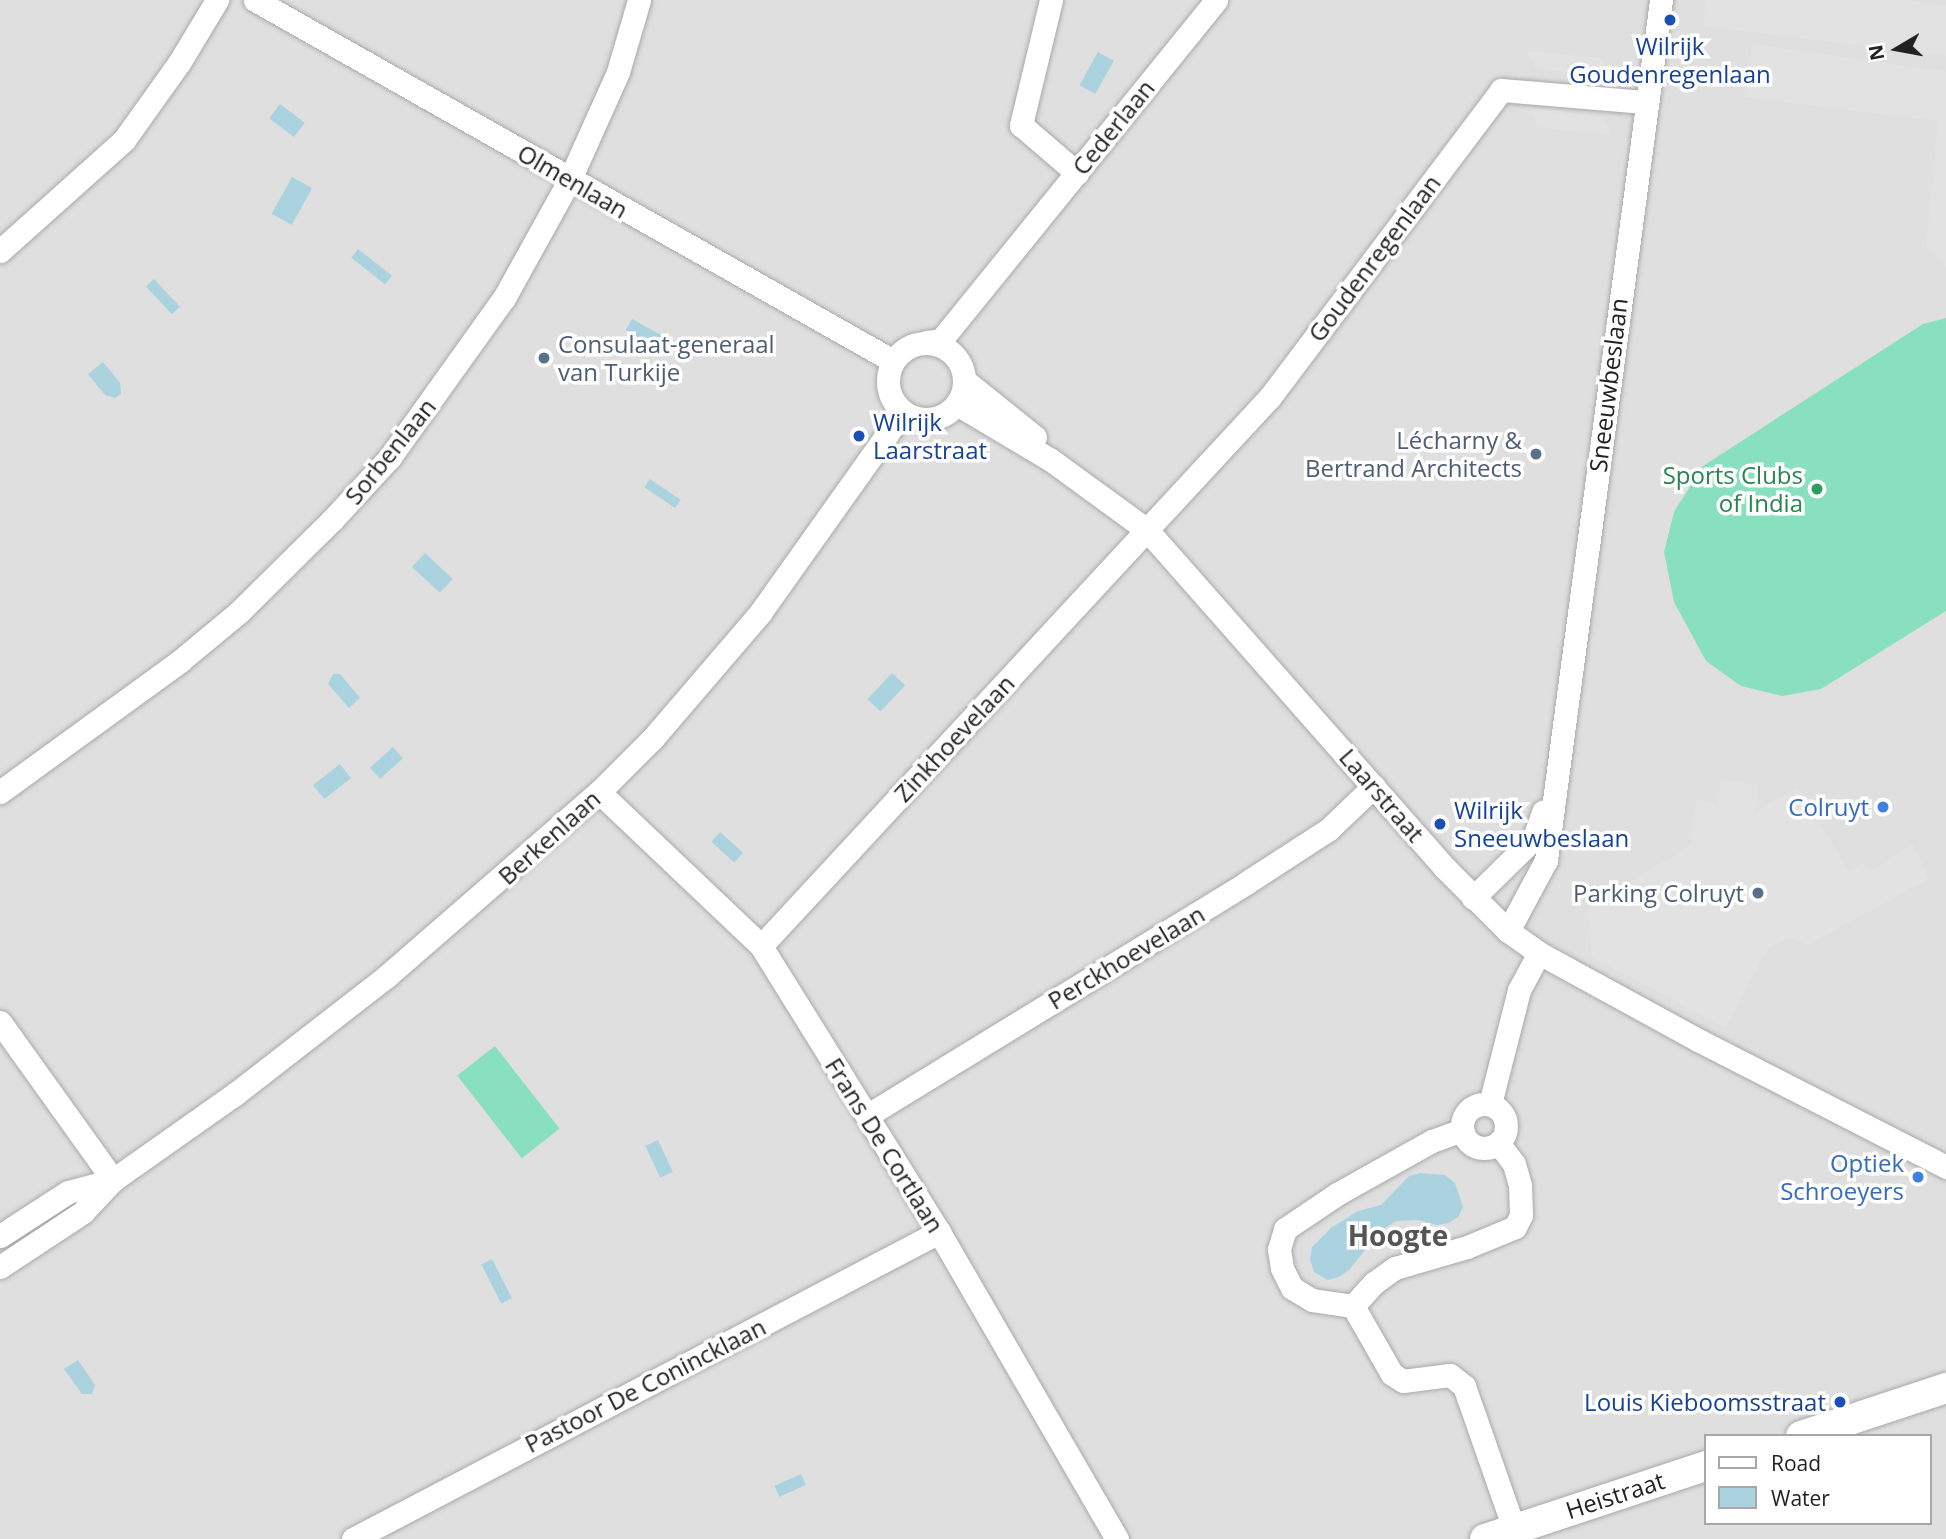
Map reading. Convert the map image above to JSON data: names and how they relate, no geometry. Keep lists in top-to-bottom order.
{
  "streets": {
    "street": [
      "Cederlaan",
      "Olmenlaan",
      "Goudenregenlaan",
      "Sneeuwbeslaan",
      "Sorbenlaan",
      "Zinkhoevelaan",
      "Laarstraat",
      "Berkenlaan",
      "Perckhoevelaan",
      "Frans De Cortlaan",
      "Pastoor De Conincklaan",
      "Heistraat"
    ]
  },
  "crossings": [
    ["Cederlaan", "Olmenlaan"],
    ["Cederlaan", "Laarstraat"],
    ["Cederlaan", "Berkenlaan"],
    ["Olmenlaan", "Sorbenlaan"],
    ["Olmenlaan", "Laarstraat"],
    ["Olmenlaan", "Berkenlaan"],
    ["Goudenregenlaan", "Sneeuwbeslaan"],
    ["Goudenregenlaan", "Zinkhoevelaan"],
    ["Goudenregenlaan", "Laarstraat"],
    ["Sneeuwbeslaan", "Laarstraat"],
    ["Zinkhoevelaan", "Laarstraat"],
    ["Zinkhoevelaan", "Frans De Cortlaan"],
    ["Laarstraat", "Berkenlaan"],
    ["Laarstraat", "Perckhoevelaan"],
    ["Berkenlaan", "Frans De Cortlaan"],
    ["Perckhoevelaan", "Frans De Cortlaan"],
    ["Frans De Cortlaan", "Pastoor De Conincklaan"]
  ],
  "districts": ["Hoogte"],
  "places": [
    "Wilrijk Goudenregenlaan",
    "Consulaat-generaal van Turkije",
    "Wilrijk Laarstraat",
    "Lécharny & Bertrand Architects",
    "Sports Clubs of India",
    "Colruyt",
    "Wilrijk Sneeuwbeslaan",
    "Parking Colruyt",
    "Optiek Schroeyers",
    "Louis Kieboomsstraat"
  ],
  "legend": ["Road", "Water"],
  "north": "left"
}
